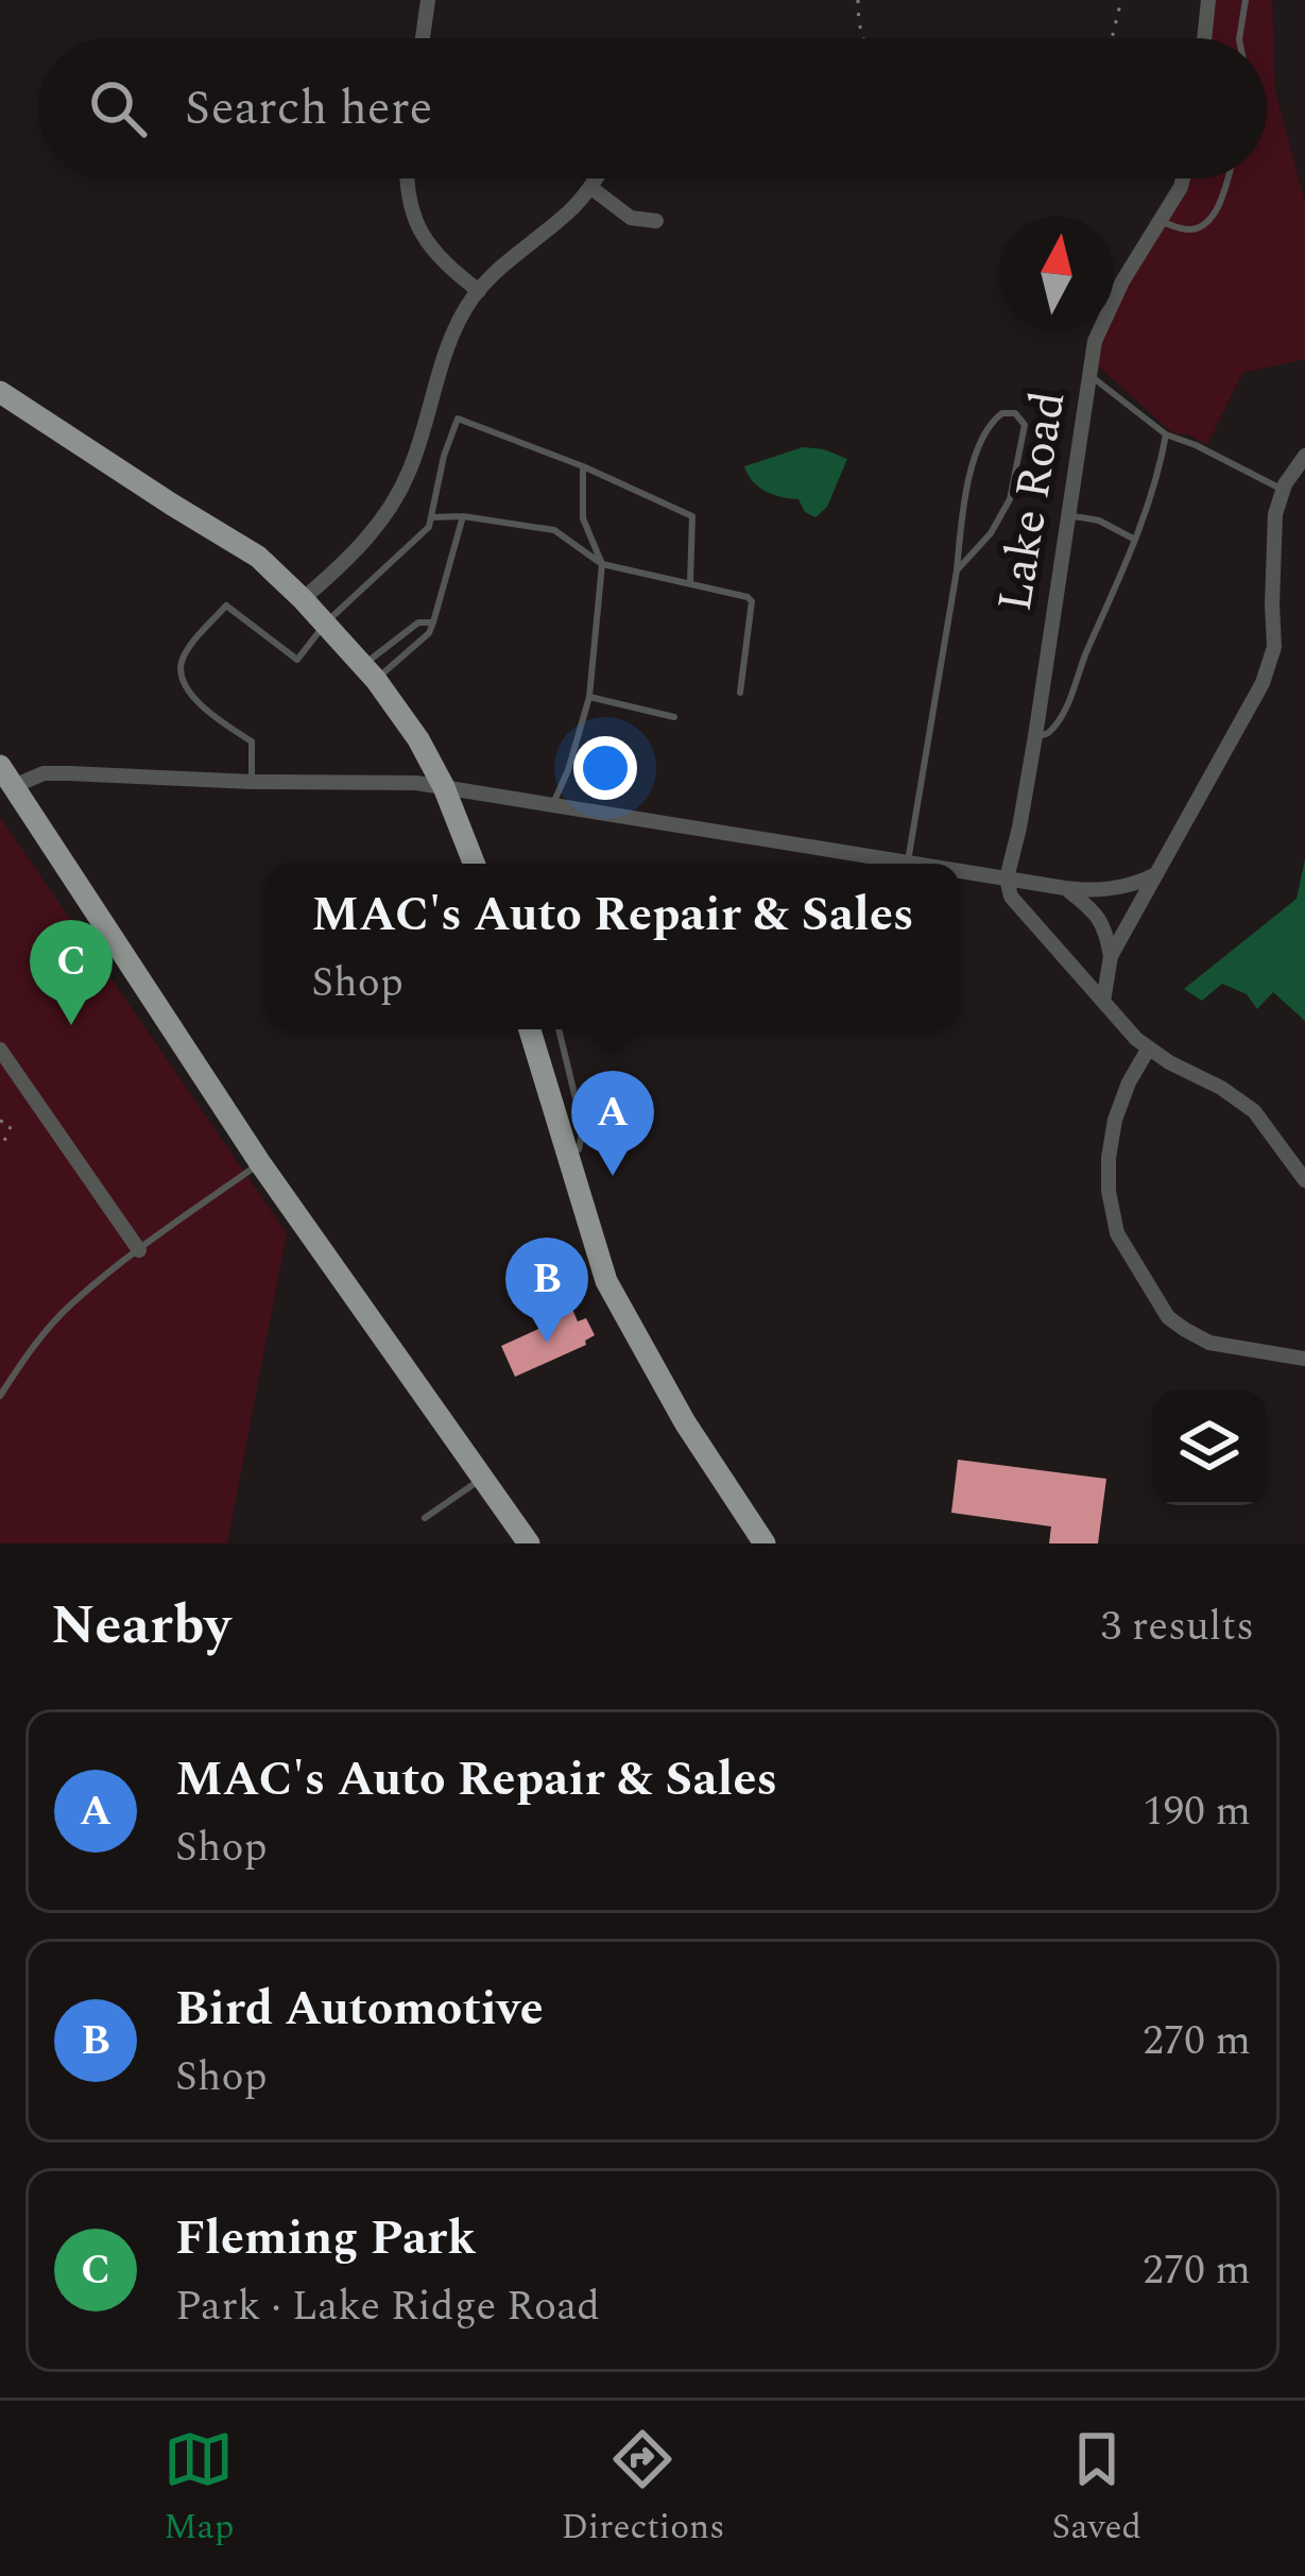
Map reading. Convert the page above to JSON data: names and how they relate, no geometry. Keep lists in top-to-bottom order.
{
  "streets": {
    "street": ["Lake Road"]
  },
  "north": "top",
  "page": {
    "search": "Search here",
    "popup": ["MAC's Auto Repair & Sales", "Shop"],
    "pins": ["C", "A", "B"],
    "heading": ["Nearby", "3 results"],
    "list": [
      {
        "mark": "A",
        "name": "MAC's Auto Repair & Sales",
        "note": "Shop",
        "value": "190 m"
      },
      {
        "mark": "B",
        "name": "Bird Automotive",
        "note": "Shop",
        "value": "270 m"
      },
      {
        "mark": "C",
        "name": "Fleming Park",
        "note": "Park · Lake Ridge Road",
        "value": "270 m"
      }
    ],
    "nav": ["Map", "Directions", "Saved"]
  }
}
